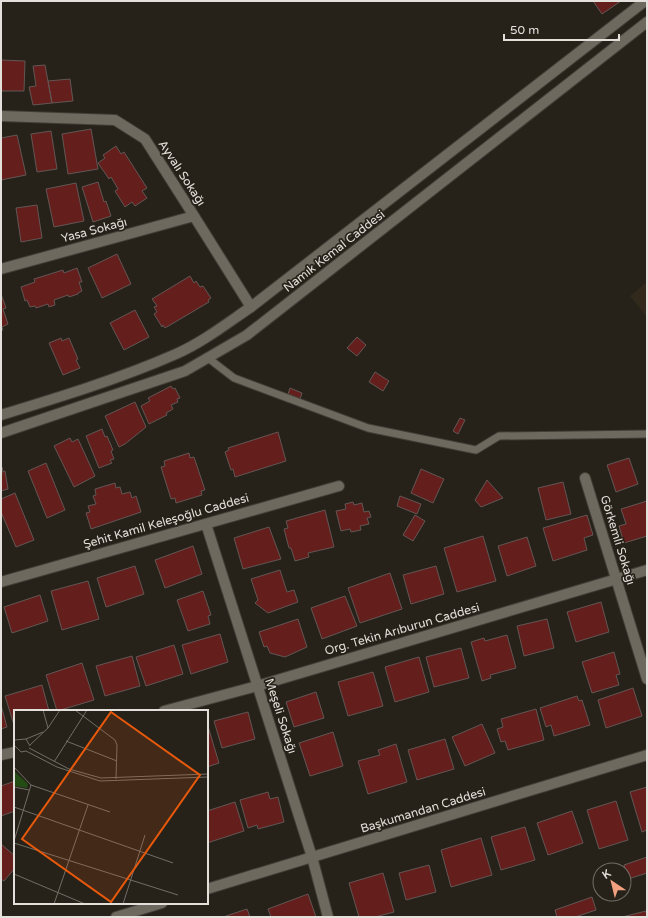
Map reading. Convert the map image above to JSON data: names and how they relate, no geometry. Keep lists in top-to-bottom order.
{
  "streets": {
    "street": [
      "Ayvalı Sokağı",
      "Yasa Sokağı",
      "Namık Kemal Caddesi",
      "Şehit Kamil Keleşoğlu Caddesi",
      "Görkemli Sokağı",
      "Org. Tekin Arıburun Caddesi",
      "Meşeli Sokağı",
      "Başkumandan Caddesi"
    ]
  },
  "crossings": [
    ["Ayvalı Sokağı", "Yasa Sokağı"],
    ["Ayvalı Sokağı", "Namık Kemal Caddesi"],
    ["Şehit Kamil Keleşoğlu Caddesi", "Meşeli Sokağı"],
    ["Görkemli Sokağı", "Org. Tekin Arıburun Caddesi"],
    ["Org. Tekin Arıburun Caddesi", "Meşeli Sokağı"],
    ["Meşeli Sokağı", "Başkumandan Caddesi"]
  ],
  "scale_bar": "50 m",
  "north": "top left"
}
